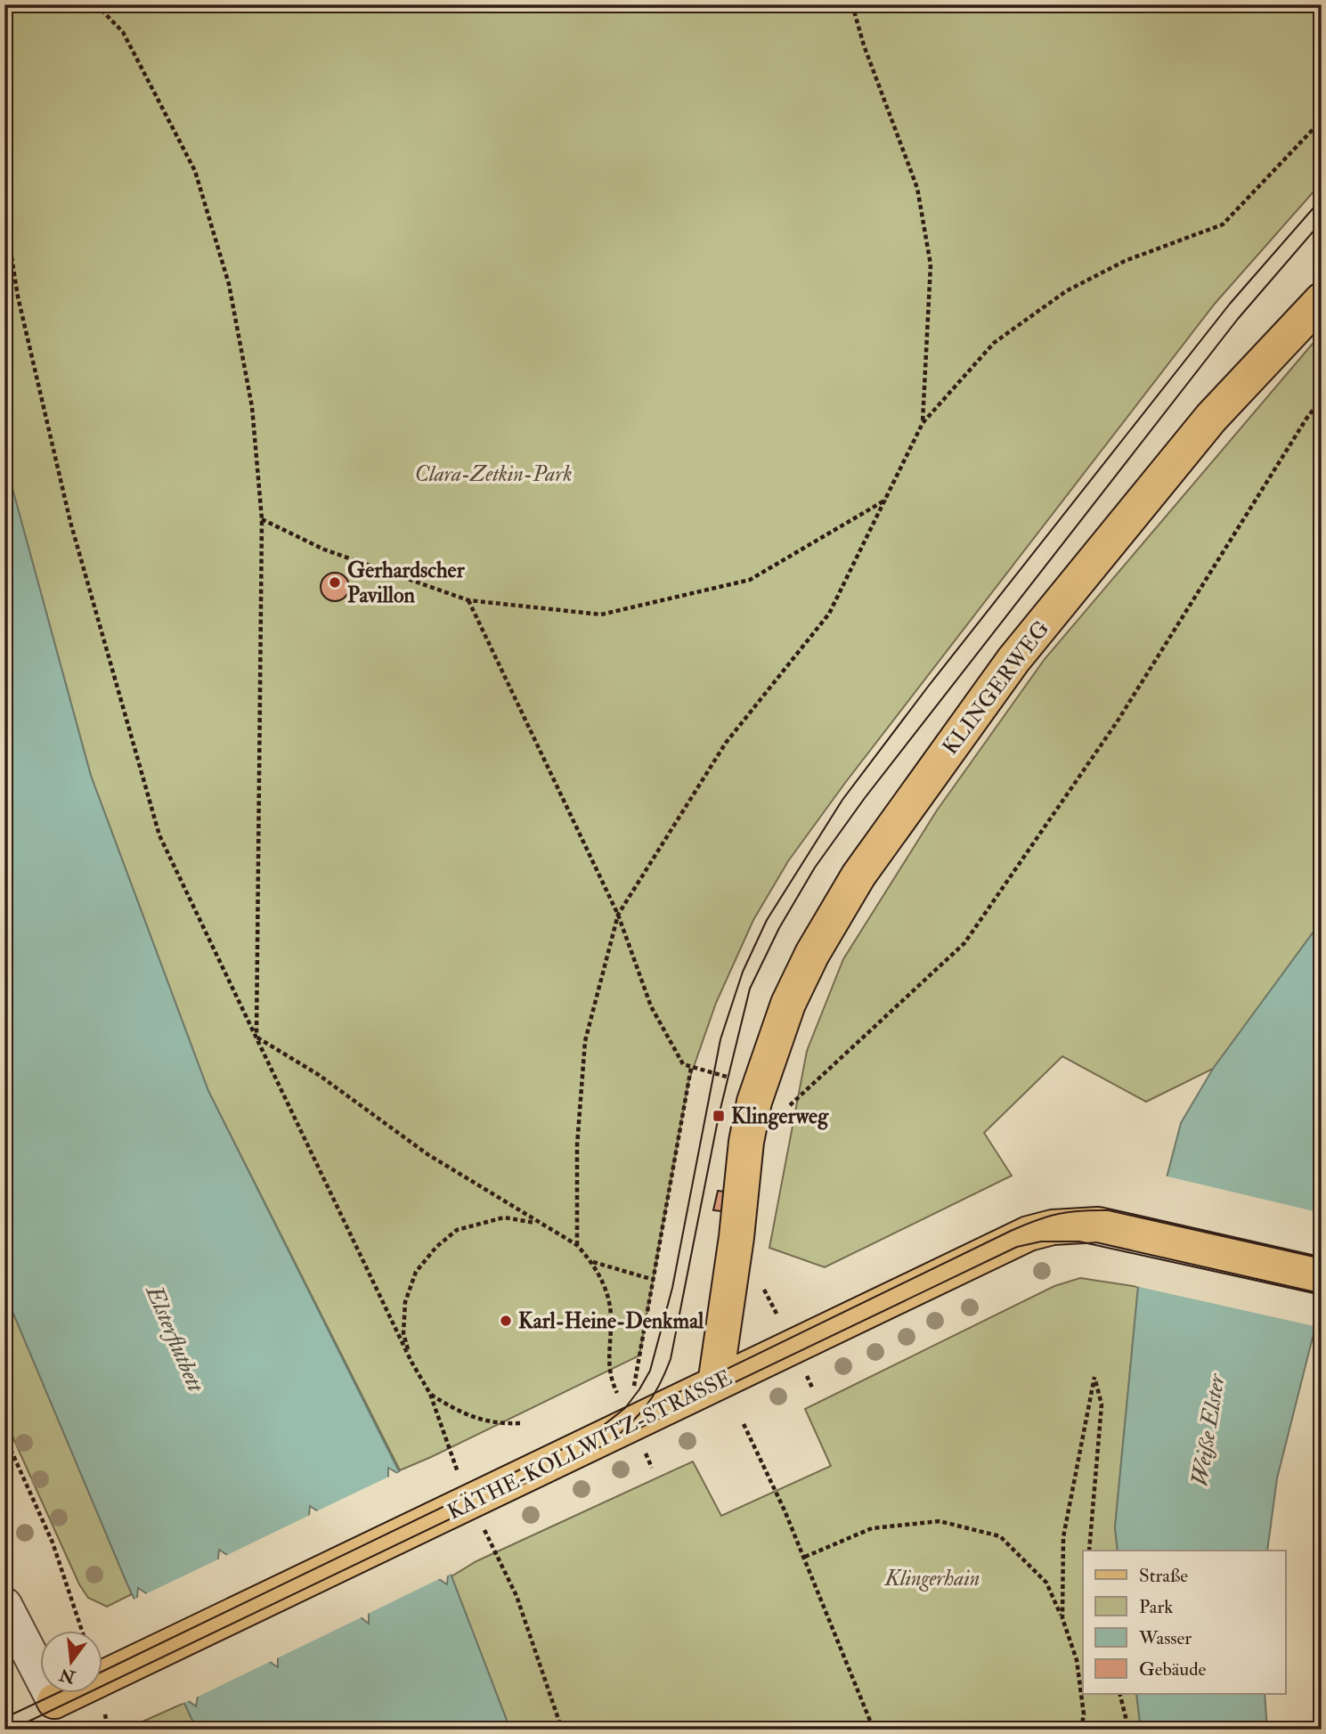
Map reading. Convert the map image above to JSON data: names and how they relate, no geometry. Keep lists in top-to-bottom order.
{
  "streets": {
    "main road": ["KLINGERWEG", "KÄTHE-KOLLWITZ-STRASSE"]
  },
  "crossings": [
    ["KLINGERWEG", "KÄTHE-KOLLWITZ-STRASSE"]
  ],
  "water": ["Elsterflutbett", "Weiße Elster"],
  "parks": ["Clara-Zetkin-Park", "Klingerhain"],
  "places": {
    "other": ["Gerhardscher Pavillon", "Karl-Heine-Denkmal"],
    "transit": ["Klingerweg"]
  },
  "legend": [
    "Straße",
    "Park",
    "Wasser",
    "Gebäude"
  ],
  "north": "bottom"
}
